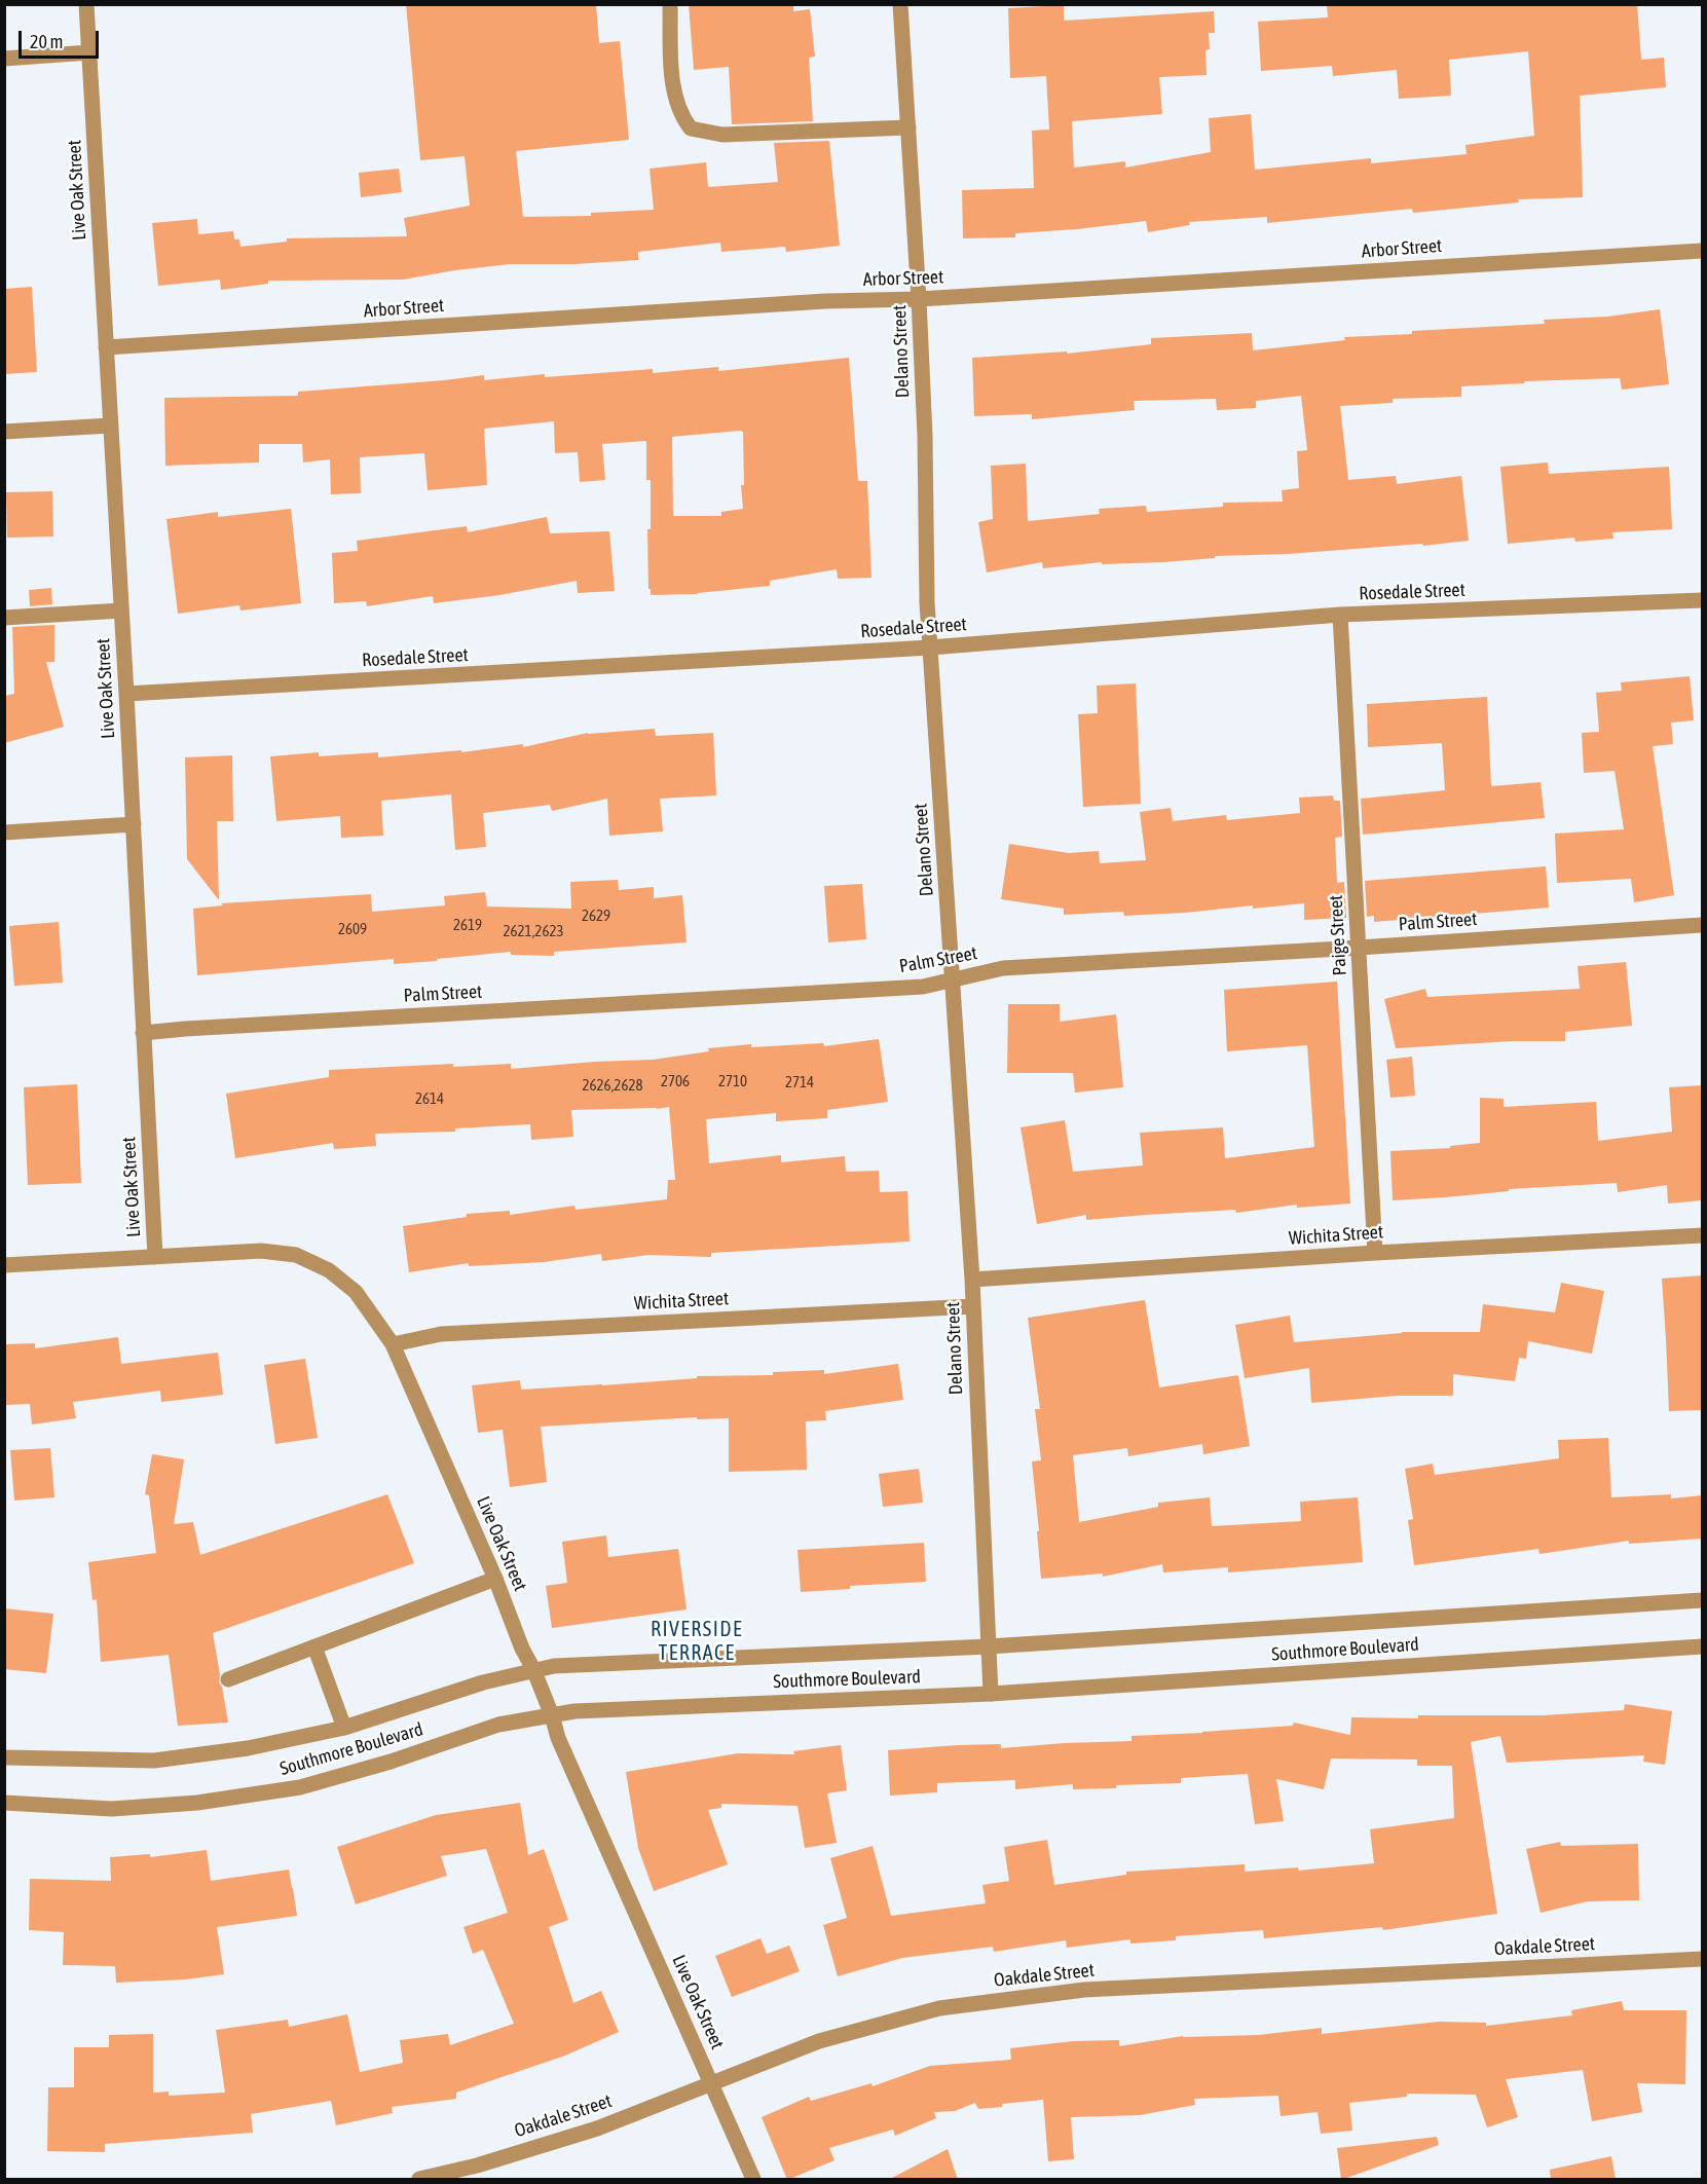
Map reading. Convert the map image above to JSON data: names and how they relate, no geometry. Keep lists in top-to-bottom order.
{
  "streets": {
    "street": [
      "Live Oak Street",
      "Arbor Street",
      "Delano Street",
      "Rosedale Street",
      "Palm Street",
      "Paige Street",
      "Wichita Street",
      "Southmore Boulevard",
      "Oakdale Street"
    ]
  },
  "crossings": [
    ["Live Oak Street", "Arbor Street"],
    ["Live Oak Street", "Rosedale Street"],
    ["Live Oak Street", "Palm Street"],
    ["Live Oak Street", "Wichita Street"],
    ["Live Oak Street", "Southmore Boulevard"],
    ["Live Oak Street", "Oakdale Street"],
    ["Arbor Street", "Delano Street"],
    ["Delano Street", "Rosedale Street"],
    ["Delano Street", "Palm Street"],
    ["Delano Street", "Wichita Street"],
    ["Delano Street", "Southmore Boulevard"],
    ["Rosedale Street", "Paige Street"],
    ["Palm Street", "Paige Street"],
    ["Paige Street", "Wichita Street"]
  ],
  "districts": ["RIVERSIDE TERRACE"],
  "house_numbers": [
    "2629",
    "2619",
    "2609",
    "2621,2623",
    "2706",
    "2710",
    "2714",
    "2626,2628",
    "2614"
  ],
  "scale_bar": "20 m"
}
